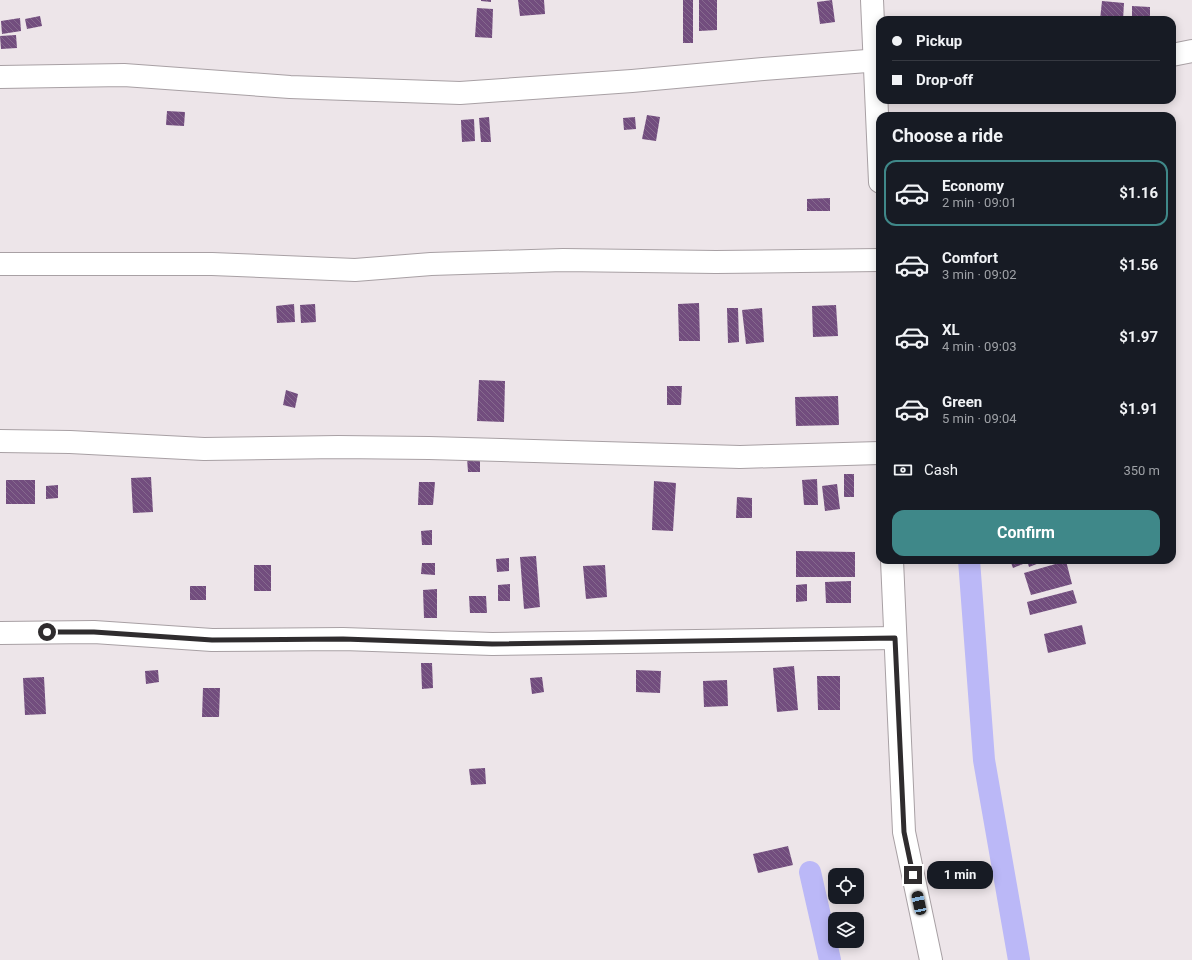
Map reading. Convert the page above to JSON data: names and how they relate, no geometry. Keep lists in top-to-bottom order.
{
  "page": {
    "banner": ["Pickup", "Drop-off"],
    "heading": "Choose a ride",
    "list": [
      {
        "name": "Economy",
        "note": "2 min · 09:01",
        "value": "$1.16"
      },
      {
        "name": "Comfort",
        "note": "3 min · 09:02",
        "value": "$1.56"
      },
      {
        "name": "XL",
        "note": "4 min · 09:03",
        "value": "$1.97"
      },
      {
        "name": "Green",
        "note": "5 min · 09:04",
        "value": "$1.91"
      }
    ],
    "pay": ["Cash", "350 m"],
    "buttons": "Confirm",
    "bubble": "1 min"
  }
}
